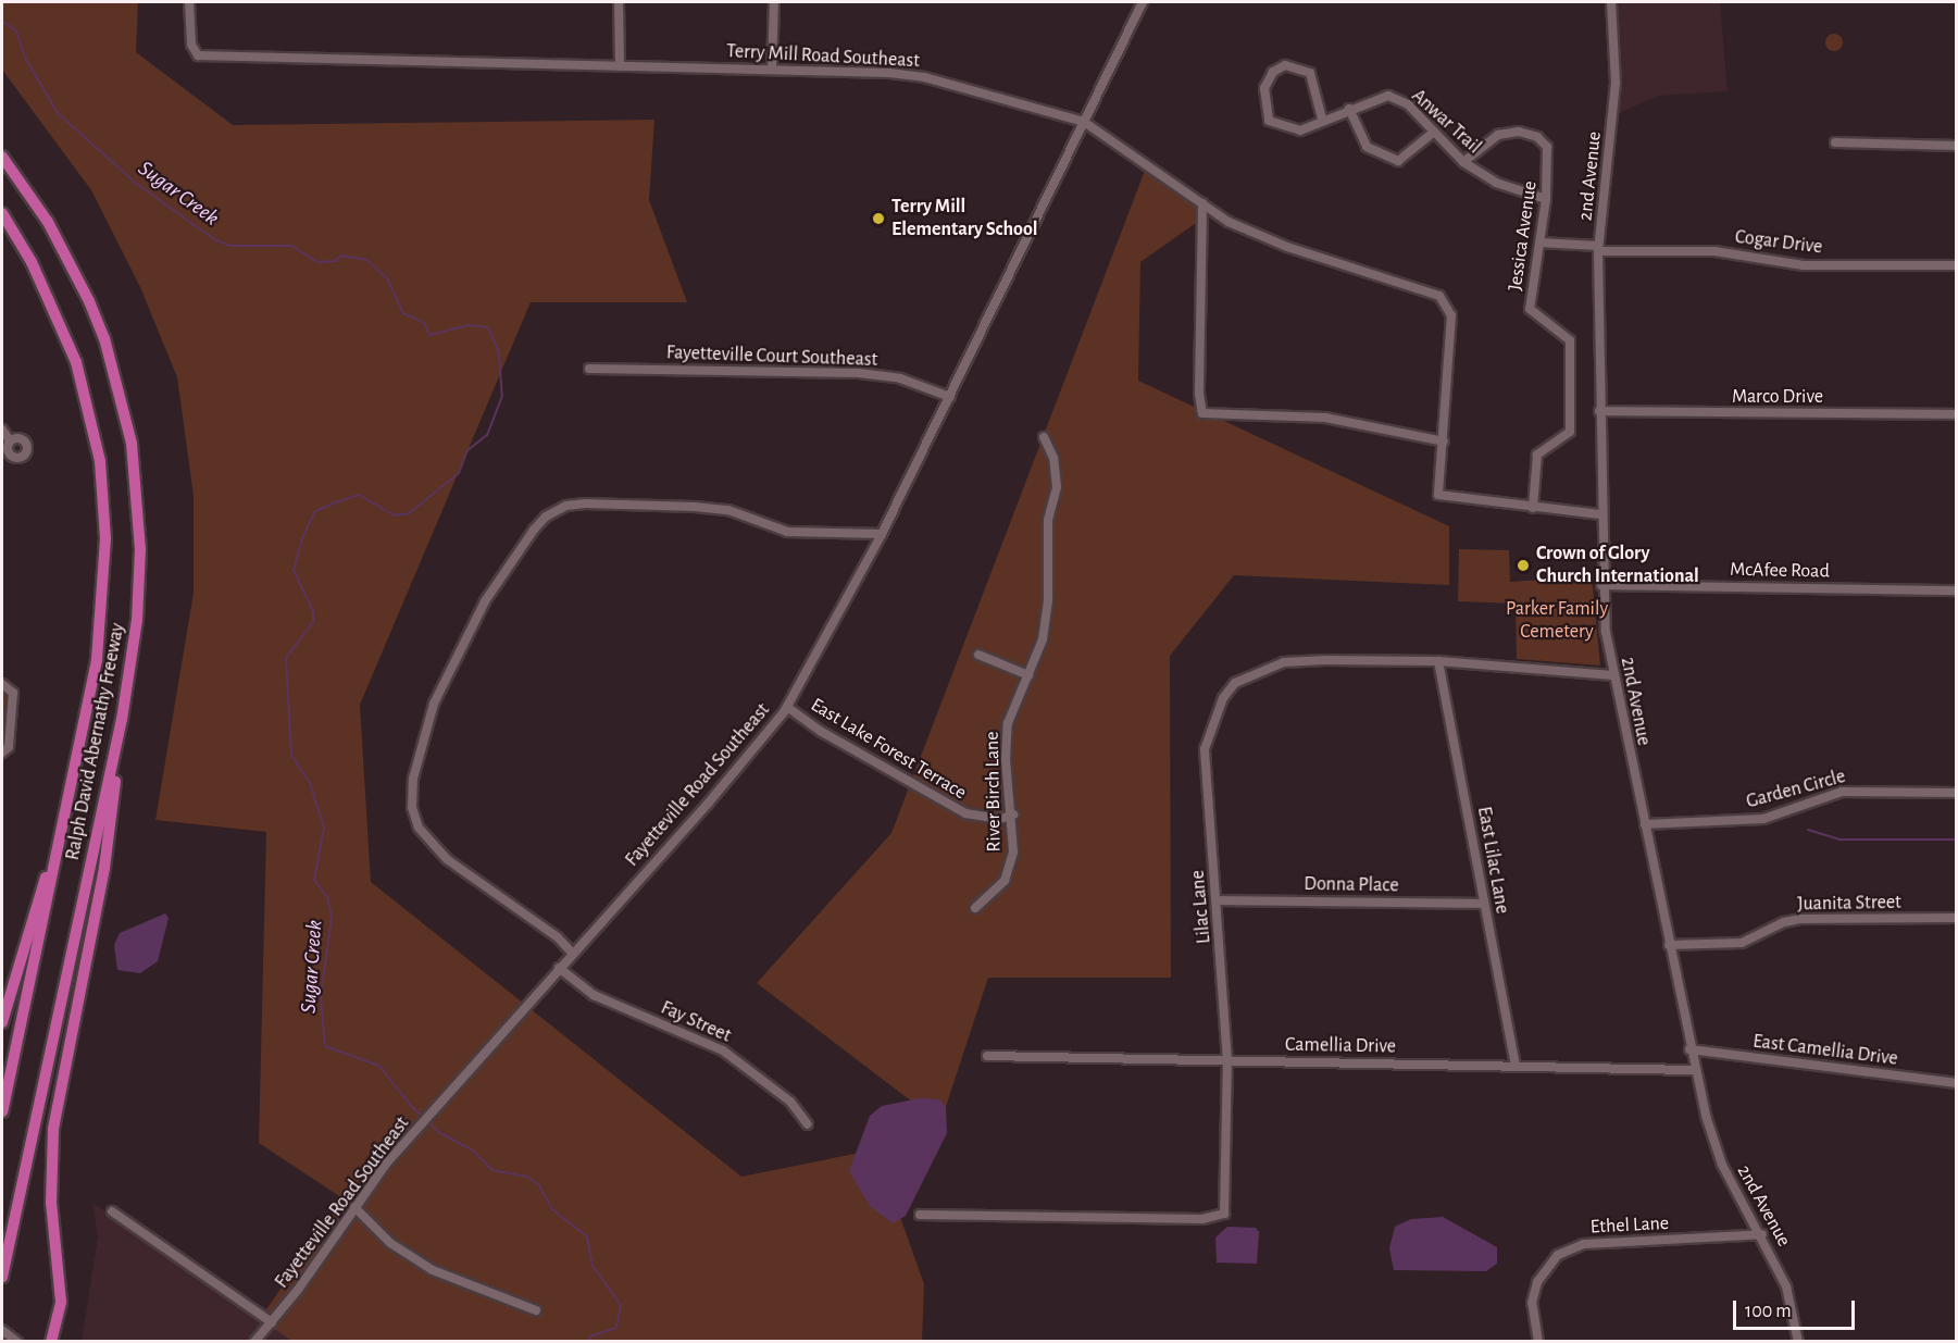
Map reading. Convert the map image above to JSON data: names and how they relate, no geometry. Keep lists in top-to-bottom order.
{
  "streets": {
    "highway": ["Ralph David Abernathy Freeway"],
    "street": [
      "Terry Mill Road Southeast",
      "Anwar Trail",
      "2nd Avenue",
      "Jessica Avenue",
      "Cogar Drive",
      "Fayetteville Court Southeast",
      "Marco Drive",
      "McAfee Road",
      "East Lake Forest Terrace",
      "Fayetteville Road Southeast",
      "Garden Circle",
      "River Birch Lane",
      "East Lilac Lane",
      "Donna Place",
      "Juanita Street",
      "Lilac Lane",
      "Fay Street",
      "Camellia Drive",
      "East Camellia Drive",
      "Ethel Lane"
    ]
  },
  "crossings": [
    ["Terry Mill Road Southeast", "2nd Avenue"],
    ["Terry Mill Road Southeast", "Jessica Avenue"],
    ["Terry Mill Road Southeast", "Fayetteville Road Southeast"],
    ["Anwar Trail", "Jessica Avenue"],
    ["2nd Avenue", "Cogar Drive"],
    ["2nd Avenue", "Marco Drive"],
    ["2nd Avenue", "McAfee Road"],
    ["2nd Avenue", "Garden Circle"],
    ["2nd Avenue", "Juanita Street"],
    ["2nd Avenue", "Lilac Lane"],
    ["2nd Avenue", "Camellia Drive"],
    ["2nd Avenue", "East Camellia Drive"],
    ["2nd Avenue", "Ethel Lane"],
    ["Jessica Avenue", "Cogar Drive"],
    ["Fayetteville Court Southeast", "Fayetteville Road Southeast"],
    ["East Lake Forest Terrace", "Fayetteville Road Southeast"],
    ["East Lake Forest Terrace", "River Birch Lane"],
    ["Fayetteville Road Southeast", "Fay Street"],
    ["East Lilac Lane", "Donna Place"],
    ["East Lilac Lane", "Lilac Lane"],
    ["East Lilac Lane", "Camellia Drive"],
    ["Donna Place", "Lilac Lane"],
    ["Lilac Lane", "Camellia Drive"]
  ],
  "water": ["Sugar Creek"],
  "parks": ["Parker Family Cemetery"],
  "places": ["Terry Mill Elementary School", "Crown of Glory Church International"],
  "scale_bar": "100 m"
}
